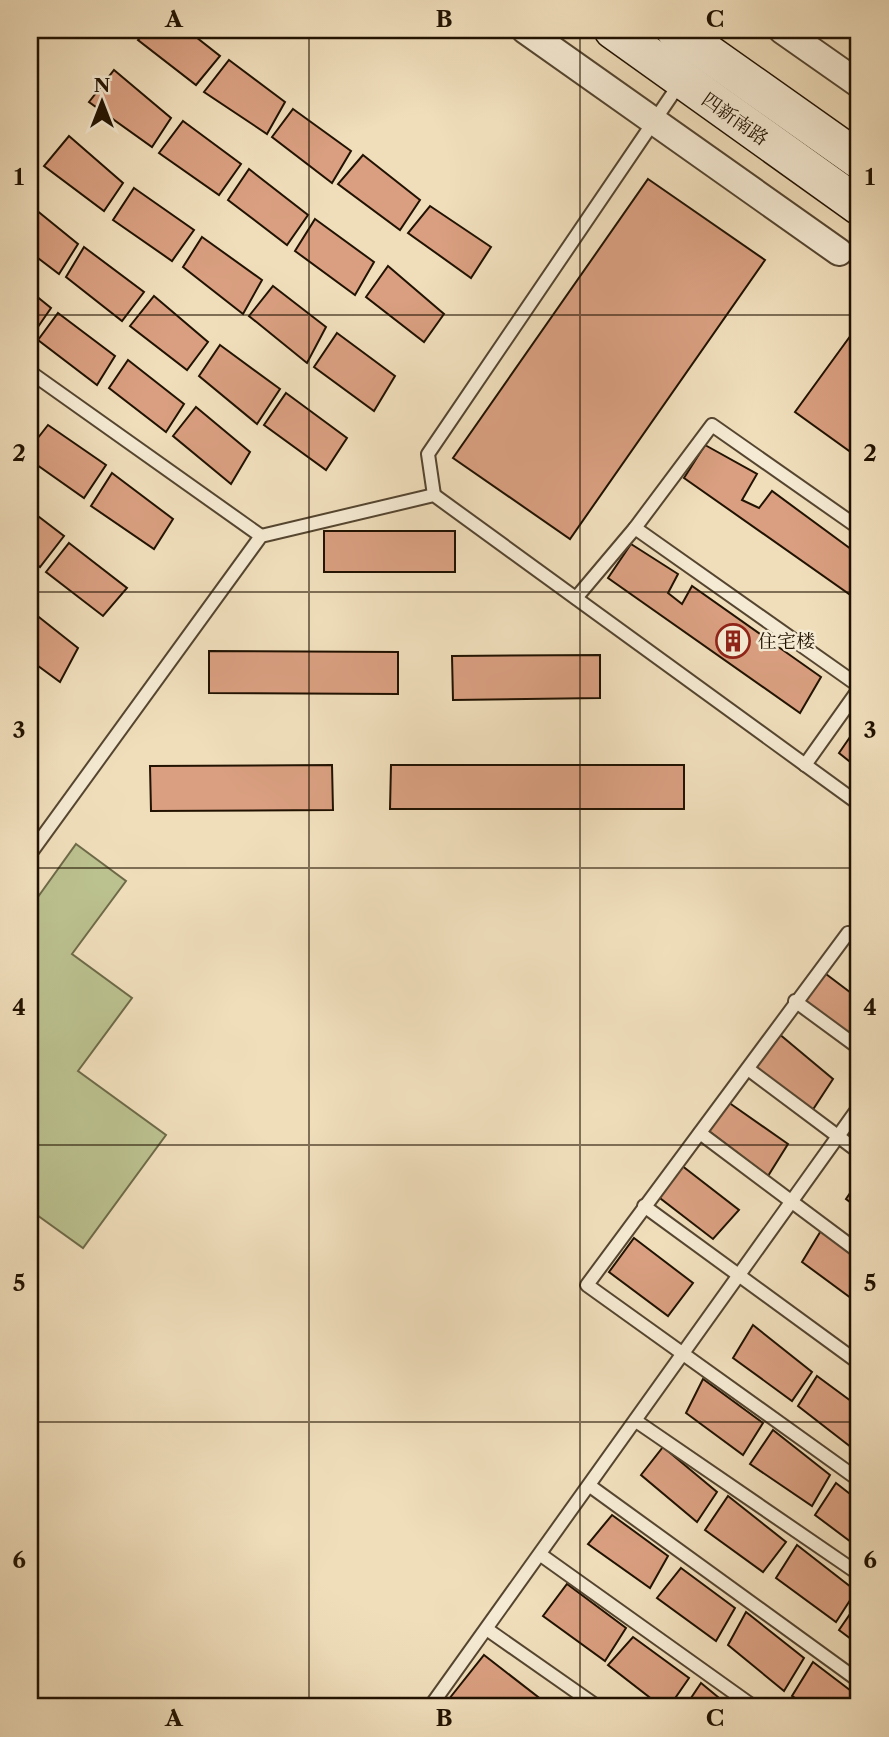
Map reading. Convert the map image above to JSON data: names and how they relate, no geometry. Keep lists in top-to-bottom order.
{
  "streets": {
    "main road": ["四新南路"]
  },
  "places": {
    "building": ["住宅楼"]
  },
  "north": "top",
  "grid": {
    "columns": ["A", "B", "C"],
    "rows": [
      "1",
      "2",
      "3",
      "4",
      "5",
      "6"
    ]
  }
}
